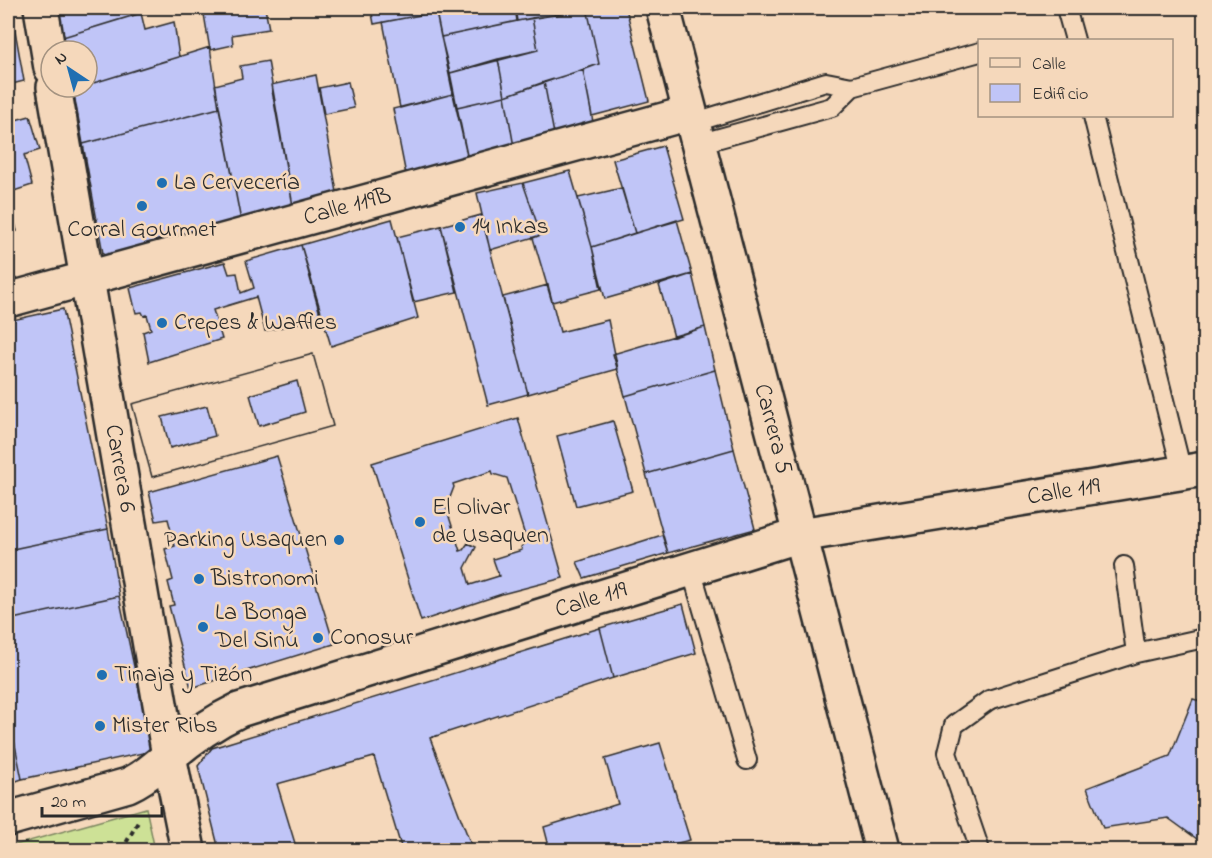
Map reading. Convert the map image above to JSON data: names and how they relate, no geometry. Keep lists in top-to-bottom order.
{
  "streets": {
    "street": [
      "Calle 119B",
      "Carrera 5",
      "Carrera 6",
      "Calle 119"
    ]
  },
  "crossings": [
    ["Calle 119B", "Carrera 5"],
    ["Calle 119B", "Carrera 6"],
    ["Carrera 5", "Calle 119"],
    ["Carrera 6", "Calle 119"]
  ],
  "places": [
    "La Cervecería",
    "Corral Gourmet",
    "14 Inkas",
    "Crepes & Waffles",
    "El Olivar de Usaquen",
    "Parking Usaquen",
    "Bistronomi",
    "La Bonga Del Sinú",
    "Conosur",
    "Tinaja y Tizón",
    "Mister Ribs"
  ],
  "legend": ["Calle", "Edificio"],
  "scale_bar": "20 m",
  "north": "top left"
}
